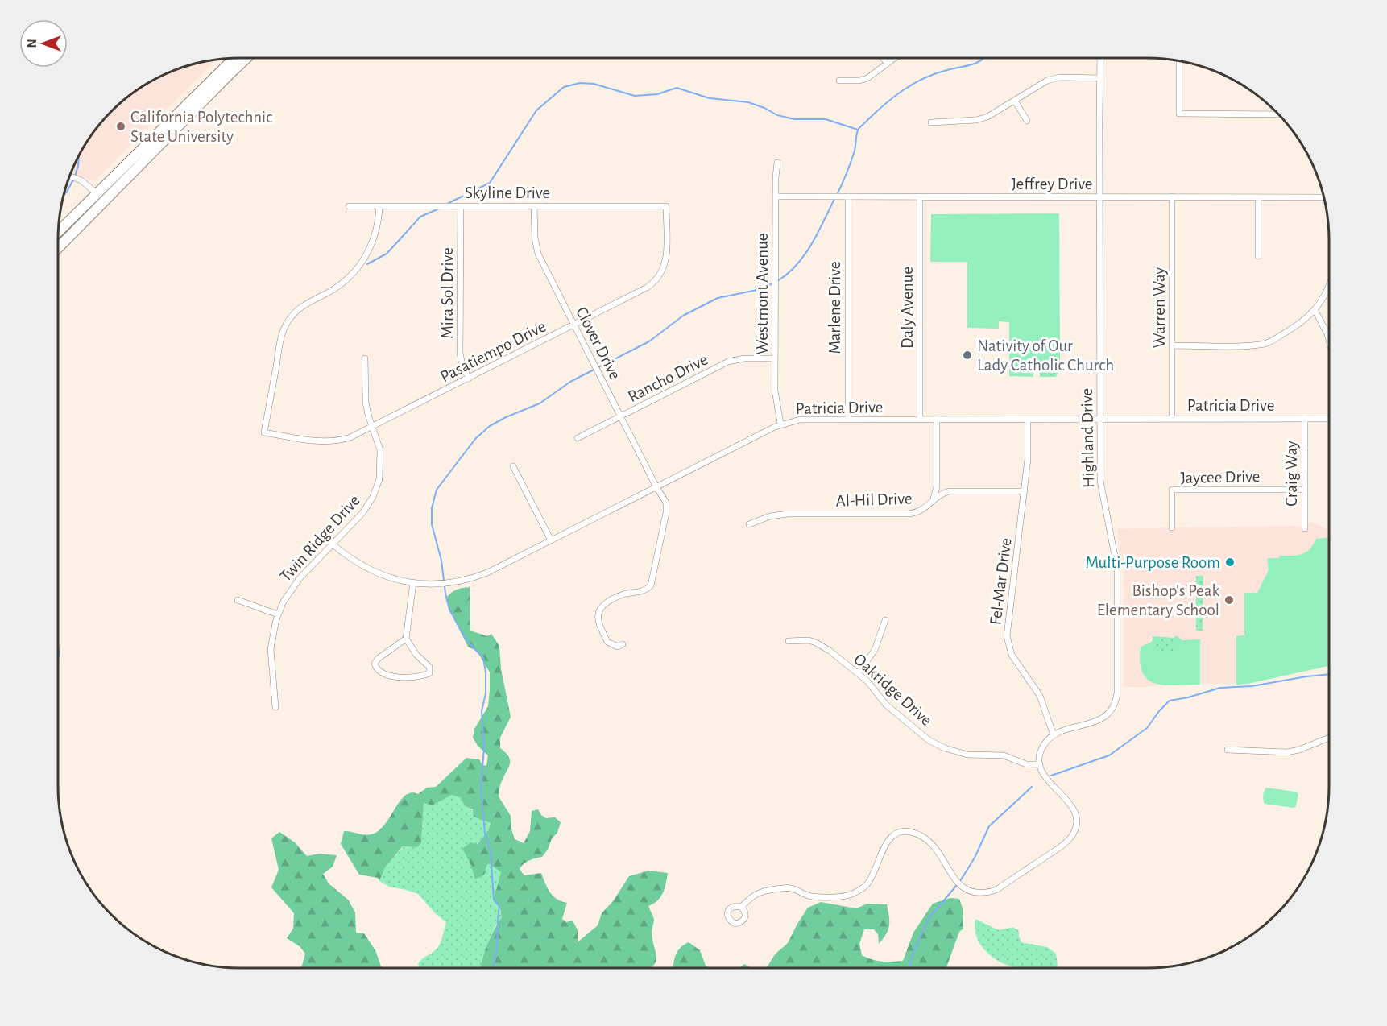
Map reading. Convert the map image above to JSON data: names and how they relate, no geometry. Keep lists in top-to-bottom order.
{
  "streets": {
    "street": [
      "Jeffrey Drive",
      "Skyline Drive",
      "Mira Sol Drive",
      "Westmont Avenue",
      "Marlene Drive",
      "Daly Avenue",
      "Warren Way",
      "Clover Drive",
      "Pasatiempo Drive",
      "Rancho Drive",
      "Patricia Drive",
      "Highland Drive",
      "Craig Way",
      "Jaycee Drive",
      "Al-Hil Drive",
      "Twin Ridge Drive",
      "Fel-Mar Drive",
      "Oakridge Drive"
    ]
  },
  "crossings": [
    ["Jeffrey Drive", "Westmont Avenue"],
    ["Jeffrey Drive", "Marlene Drive"],
    ["Jeffrey Drive", "Daly Avenue"],
    ["Jeffrey Drive", "Warren Way"],
    ["Jeffrey Drive", "Highland Drive"],
    ["Skyline Drive", "Mira Sol Drive"],
    ["Skyline Drive", "Clover Drive"],
    ["Skyline Drive", "Pasatiempo Drive"],
    ["Mira Sol Drive", "Pasatiempo Drive"],
    ["Westmont Avenue", "Rancho Drive"],
    ["Westmont Avenue", "Patricia Drive"],
    ["Marlene Drive", "Patricia Drive"],
    ["Daly Avenue", "Patricia Drive"],
    ["Warren Way", "Patricia Drive"],
    ["Clover Drive", "Pasatiempo Drive"],
    ["Clover Drive", "Rancho Drive"],
    ["Clover Drive", "Patricia Drive"],
    ["Pasatiempo Drive", "Twin Ridge Drive"],
    ["Patricia Drive", "Highland Drive"],
    ["Patricia Drive", "Craig Way"],
    ["Patricia Drive", "Twin Ridge Drive"],
    ["Patricia Drive", "Fel-Mar Drive"],
    ["Highland Drive", "Fel-Mar Drive"],
    ["Craig Way", "Jaycee Drive"],
    ["Al-Hil Drive", "Fel-Mar Drive"]
  ],
  "places": [
    "California Polytechnic State University",
    "Nativity of Our Lady Catholic Church",
    "Multi-Purpose Room",
    "Bishop's Peak Elementary School"
  ],
  "north": "left"
}
